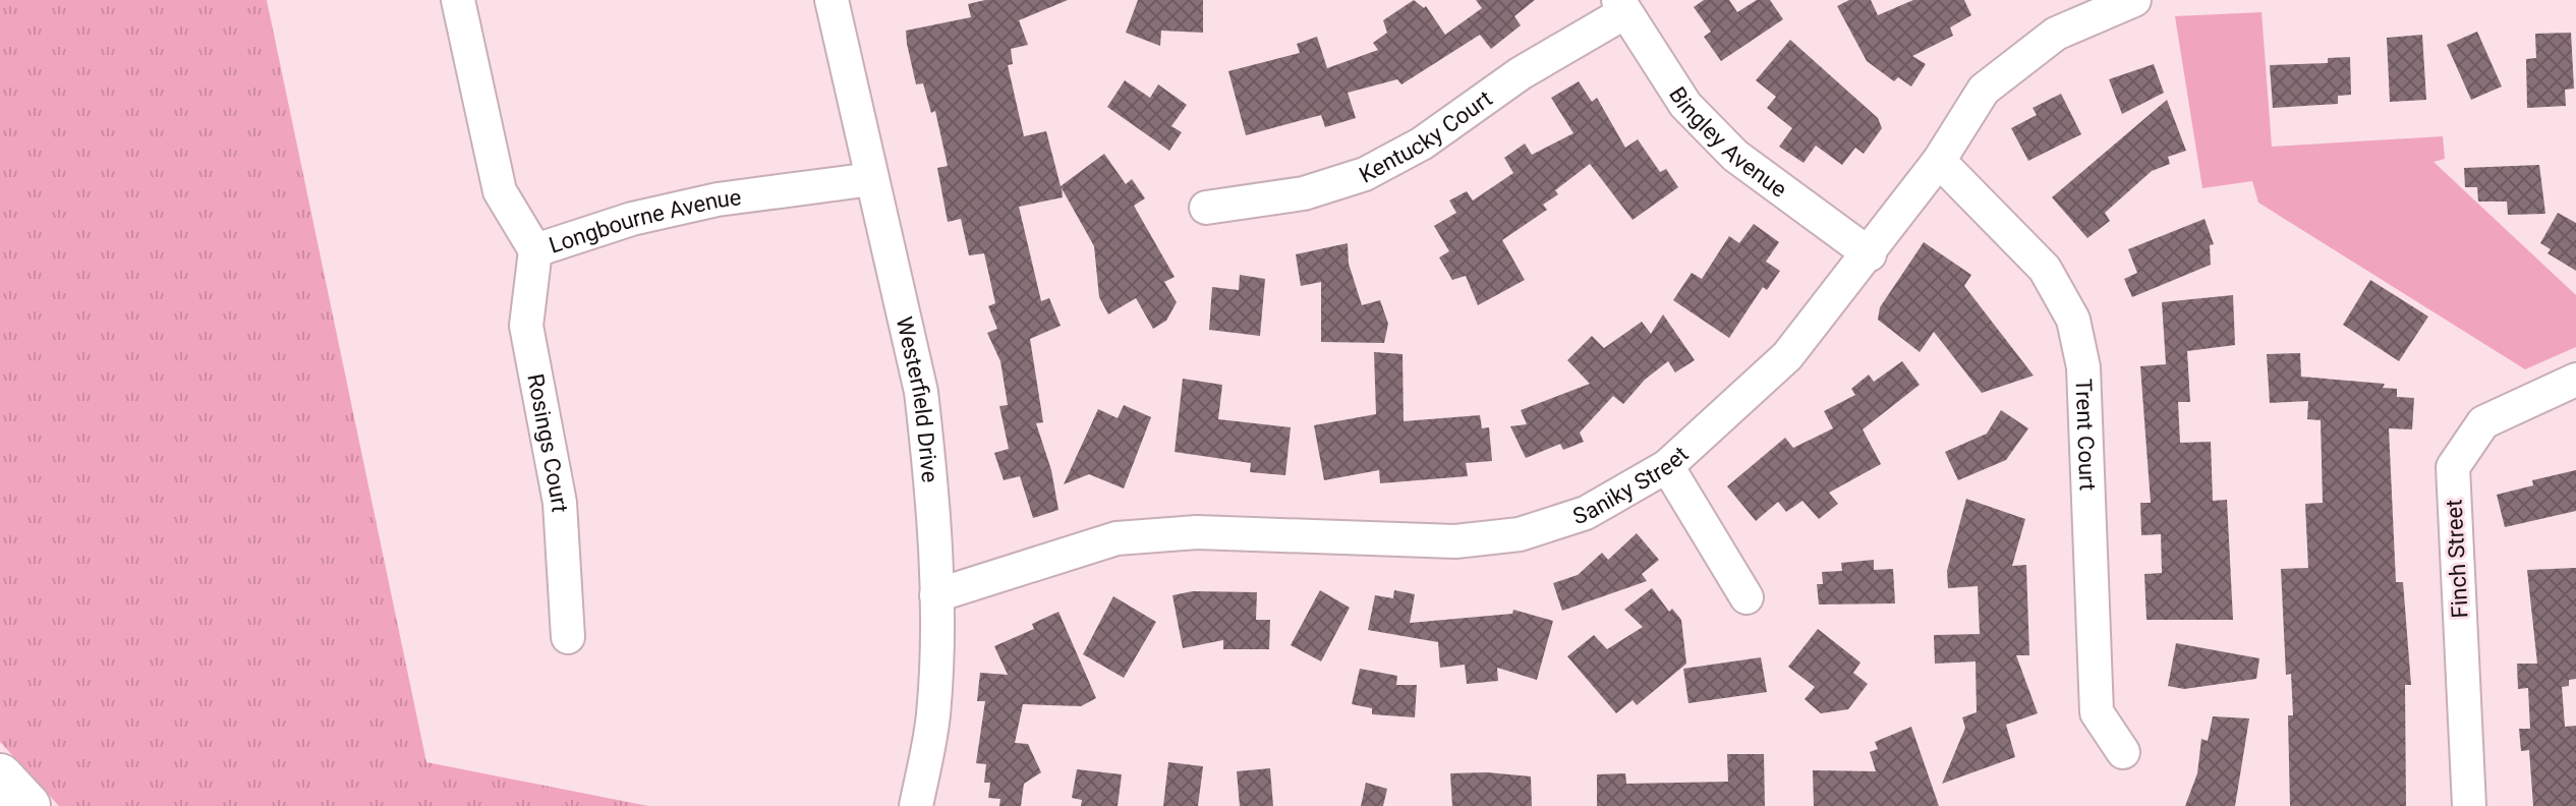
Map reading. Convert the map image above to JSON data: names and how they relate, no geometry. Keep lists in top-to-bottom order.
{
  "streets": {
    "street": [
      "Kentucky Court",
      "Bingley Avenue",
      "Longbourne Avenue",
      "Westerfield Drive",
      "Trent Court",
      "Rosings Court",
      "Saniky Street",
      "Finch Street"
    ]
  },
  "crossings": [
    ["Kentucky Court", "Bingley Avenue"],
    ["Bingley Avenue", "Saniky Street"],
    ["Longbourne Avenue", "Westerfield Drive"],
    ["Longbourne Avenue", "Rosings Court"],
    ["Westerfield Drive", "Saniky Street"],
    ["Trent Court", "Saniky Street"]
  ]
}
